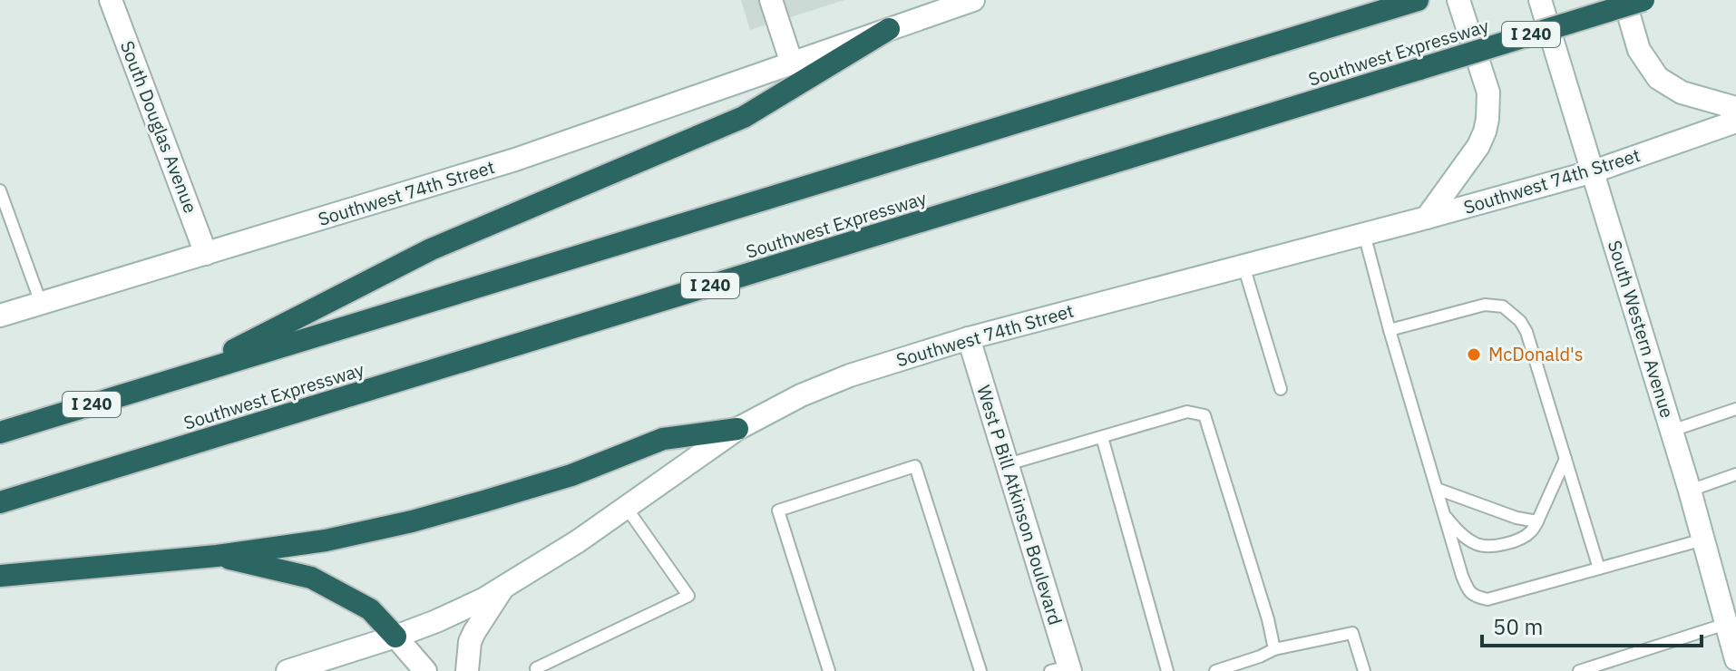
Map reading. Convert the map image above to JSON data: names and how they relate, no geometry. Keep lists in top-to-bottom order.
{
  "streets": {
    "highway": ["I 240", "Southwest Expressway"],
    "main road": [
      "South Douglas Avenue",
      "Southwest 74th Street",
      "South Western Avenue",
      "West P Bill Atkinson Boulevard"
    ]
  },
  "crossings": [
    ["South Douglas Avenue", "Southwest 74th Street"],
    ["Southwest 74th Street", "South Western Avenue"],
    ["Southwest 74th Street", "West P Bill Atkinson Boulevard"]
  ],
  "places": ["McDonald's"],
  "scale_bar": "50 m"
}
